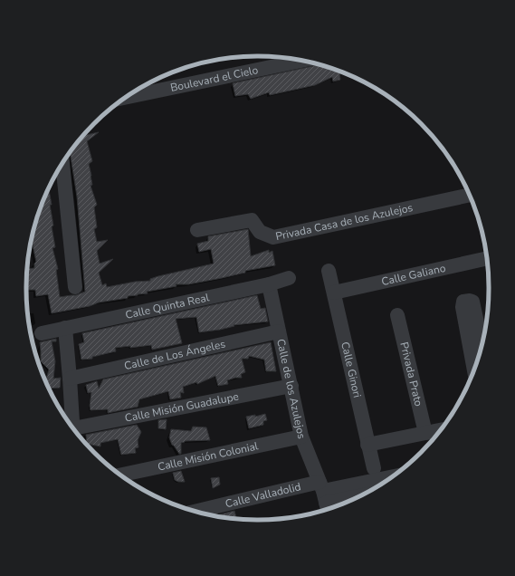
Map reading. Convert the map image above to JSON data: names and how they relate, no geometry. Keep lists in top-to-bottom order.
{
  "streets": {
    "street": [
      "Boulevard el Cielo",
      "Privada Casa de los Azulejos",
      "Calle Galiano",
      "Calle Quinta Real",
      "Calle de Los Ángeles",
      "Calle Ginori",
      "Privada Prato",
      "Calle de los Azulejos",
      "Calle Misión Guadalupe",
      "Calle Misión Colonial",
      "Calle Valladolid"
    ]
  },
  "crossings": [
    ["Calle Galiano", "Calle Ginori"],
    ["Calle Quinta Real", "Calle de los Azulejos"],
    ["Calle de Los Ángeles", "Calle de los Azulejos"],
    ["Calle de los Azulejos", "Calle Misión Guadalupe"],
    ["Calle de los Azulejos", "Calle Misión Colonial"],
    ["Calle de los Azulejos", "Calle Valladolid"]
  ]
}
